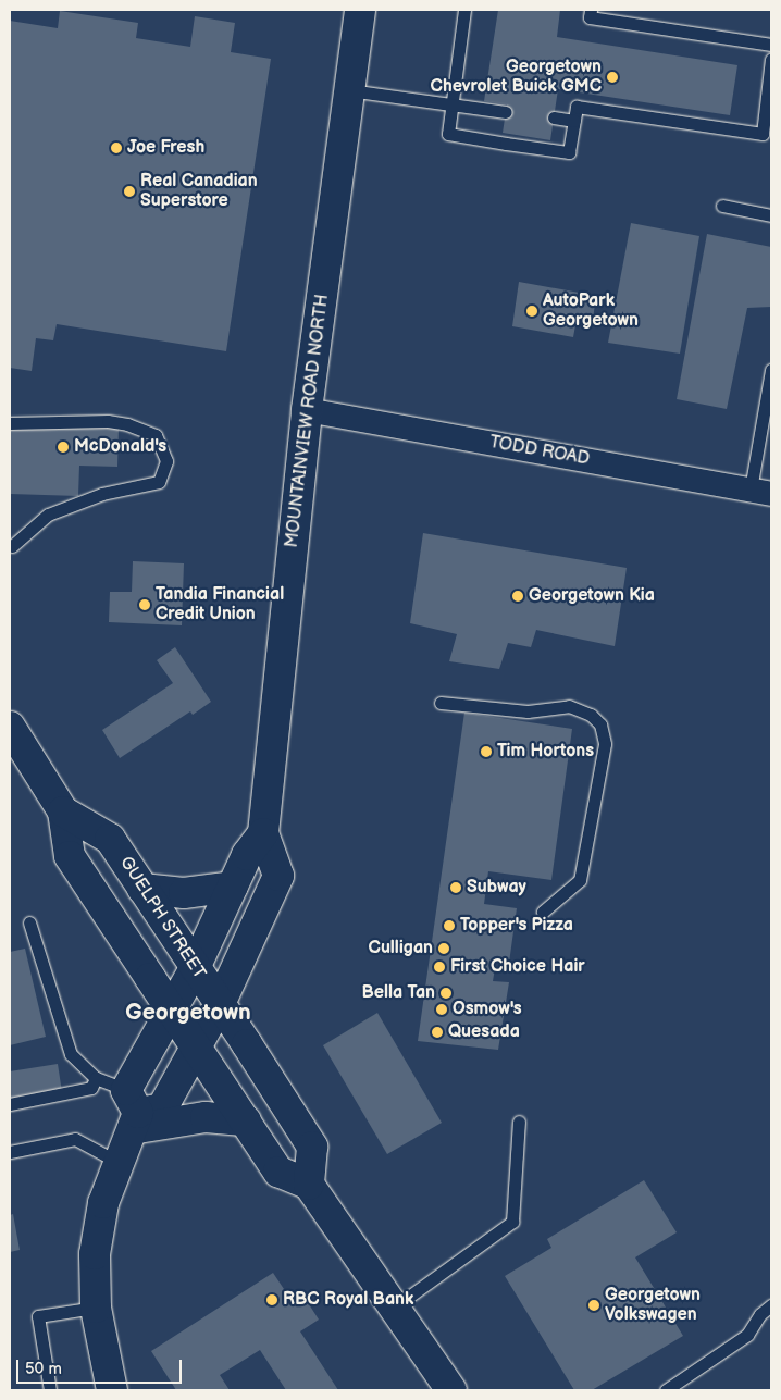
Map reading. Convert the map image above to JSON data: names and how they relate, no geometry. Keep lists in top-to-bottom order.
{
  "streets": {
    "main road": ["MOUNTAINVIEW ROAD NORTH", "GUELPH STREET"],
    "street": ["TODD ROAD"]
  },
  "crossings": [
    ["MOUNTAINVIEW ROAD NORTH", "TODD ROAD"],
    ["MOUNTAINVIEW ROAD NORTH", "GUELPH STREET"]
  ],
  "districts": ["Georgetown"],
  "places": [
    "Georgetown Chevrolet Buick GMC",
    "Joe Fresh",
    "Real Canadian Superstore",
    "AutoPark Georgetown",
    "McDonald's",
    "Georgetown Kia",
    "Tandia Financial Credit Union",
    "Tim Hortons",
    "Subway",
    "Topper's Pizza",
    "Culligan",
    "First Choice Hair",
    "Bella Tan",
    "Osmow's",
    "Quesada",
    "RBC Royal Bank",
    "Georgetown Volkswagen"
  ],
  "scale_bar": "50 m"
}
